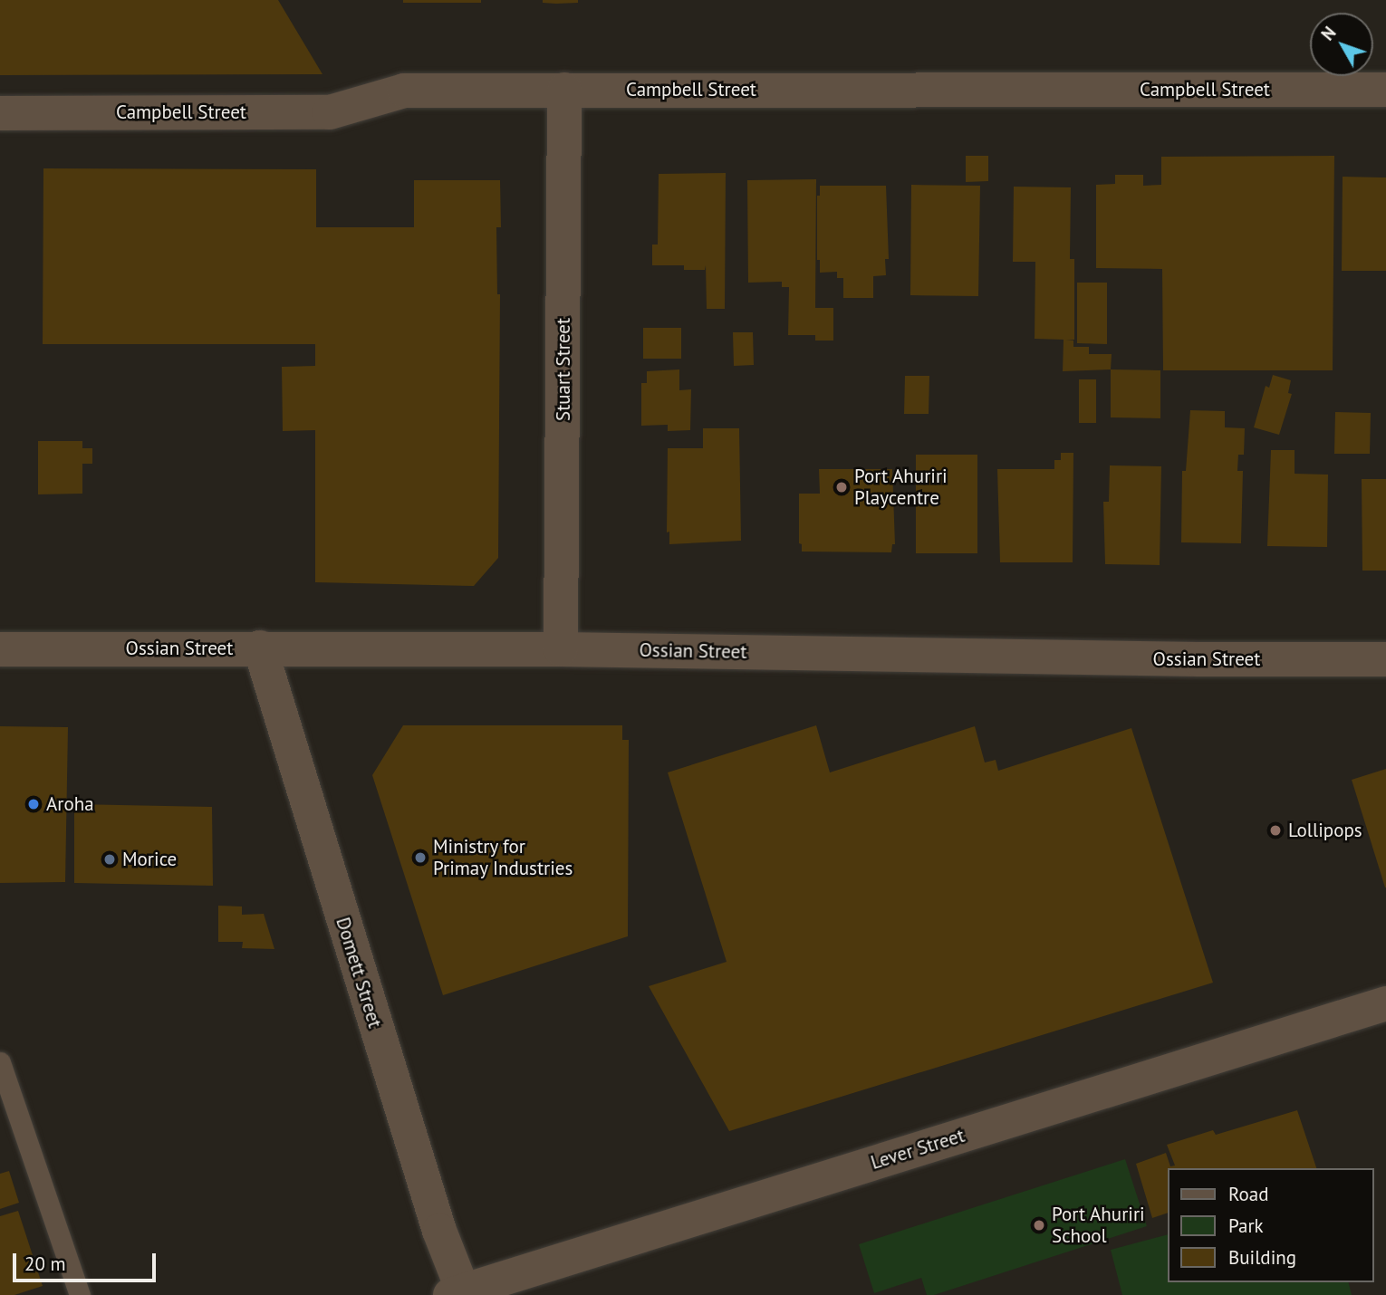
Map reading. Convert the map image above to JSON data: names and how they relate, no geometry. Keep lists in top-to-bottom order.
{
  "streets": {
    "street": [
      "Campbell Street",
      "Stuart Street",
      "Ossian Street",
      "Domett Street",
      "Lever Street"
    ]
  },
  "crossings": [
    ["Campbell Street", "Stuart Street"],
    ["Stuart Street", "Ossian Street"],
    ["Ossian Street", "Domett Street"],
    ["Domett Street", "Lever Street"]
  ],
  "places": [
    "Port Ahuriri Playcentre",
    "Aroha",
    "Lollipops",
    "Ministry for Primay Industries",
    "Morice",
    "Port Ahuriri School"
  ],
  "legend": ["Road", "Park", "Building"],
  "scale_bar": "20 m",
  "north": "top left"
}
